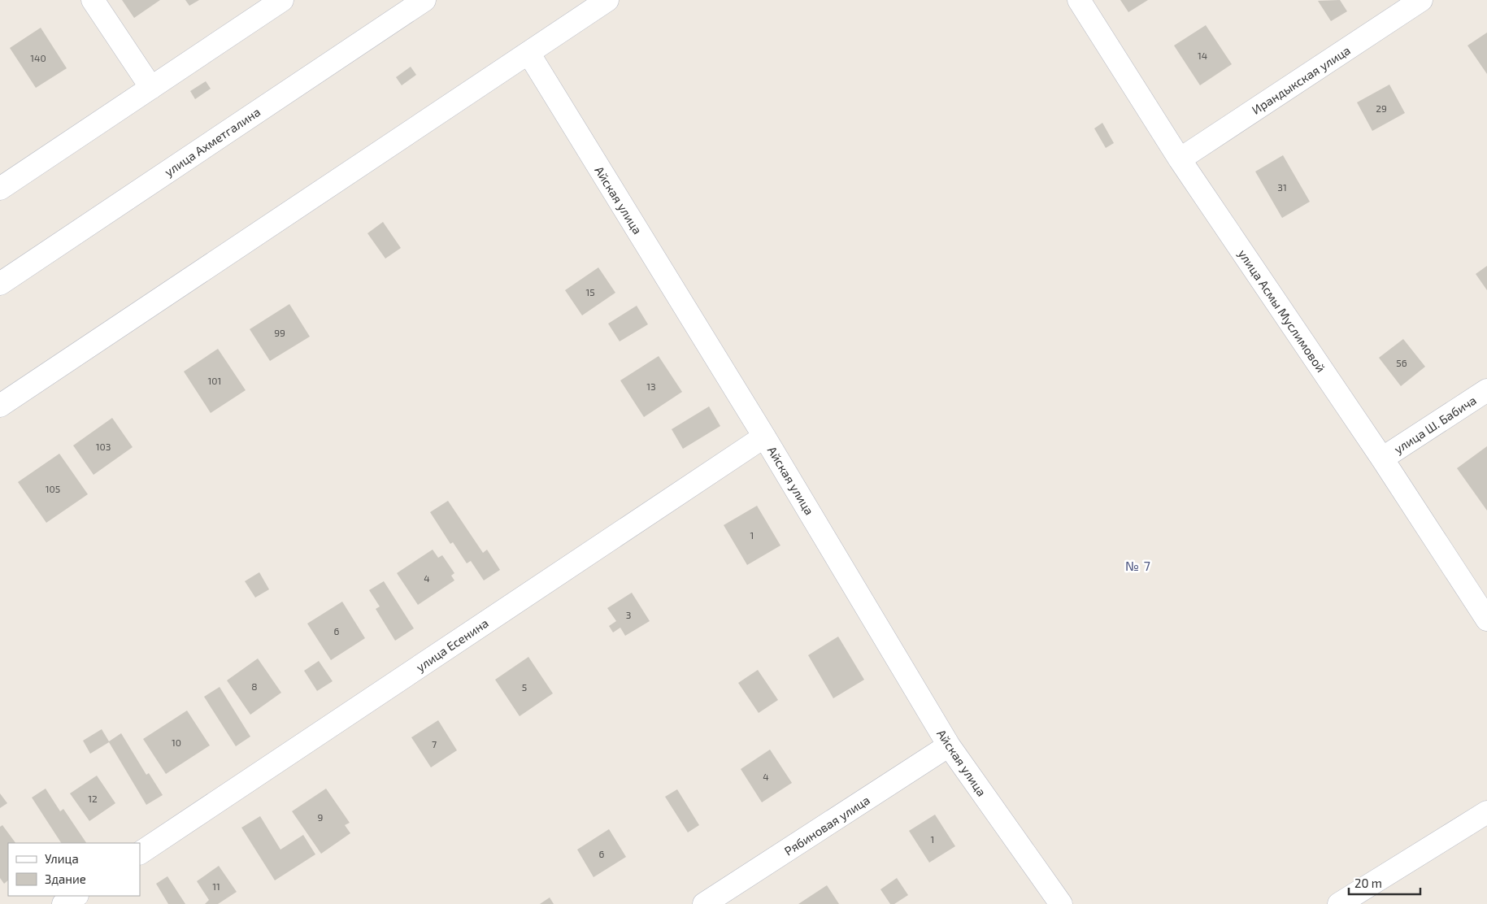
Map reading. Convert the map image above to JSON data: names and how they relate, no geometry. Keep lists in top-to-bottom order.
{
  "streets": {
    "street": [
      "Ирандыкская улица",
      "улица Ахметгалина",
      "Айская улица",
      "улица Асмы Муслимовой",
      "улица Ш. Бабича",
      "улица Есенина",
      "Рябиновая улица"
    ]
  },
  "crossings": [
    ["Ирандыкская улица", "улица Асмы Муслимовой"],
    ["Айская улица", "улица Есенина"],
    ["Айская улица", "Рябиновая улица"],
    ["улица Асмы Муслимовой", "улица Ш. Бабича"]
  ],
  "districts": ["№ 7"],
  "house_numbers": [
    "14",
    "140",
    "29",
    "31",
    "15",
    "99",
    "56",
    "101",
    "13",
    "103",
    "105",
    "1",
    "4",
    "3",
    "6",
    "8",
    "5",
    "10",
    "7",
    "4",
    "12",
    "9",
    "1",
    "6",
    "11"
  ],
  "legend": ["Улица", "Здание"],
  "scale_bar": "20 m"
}
